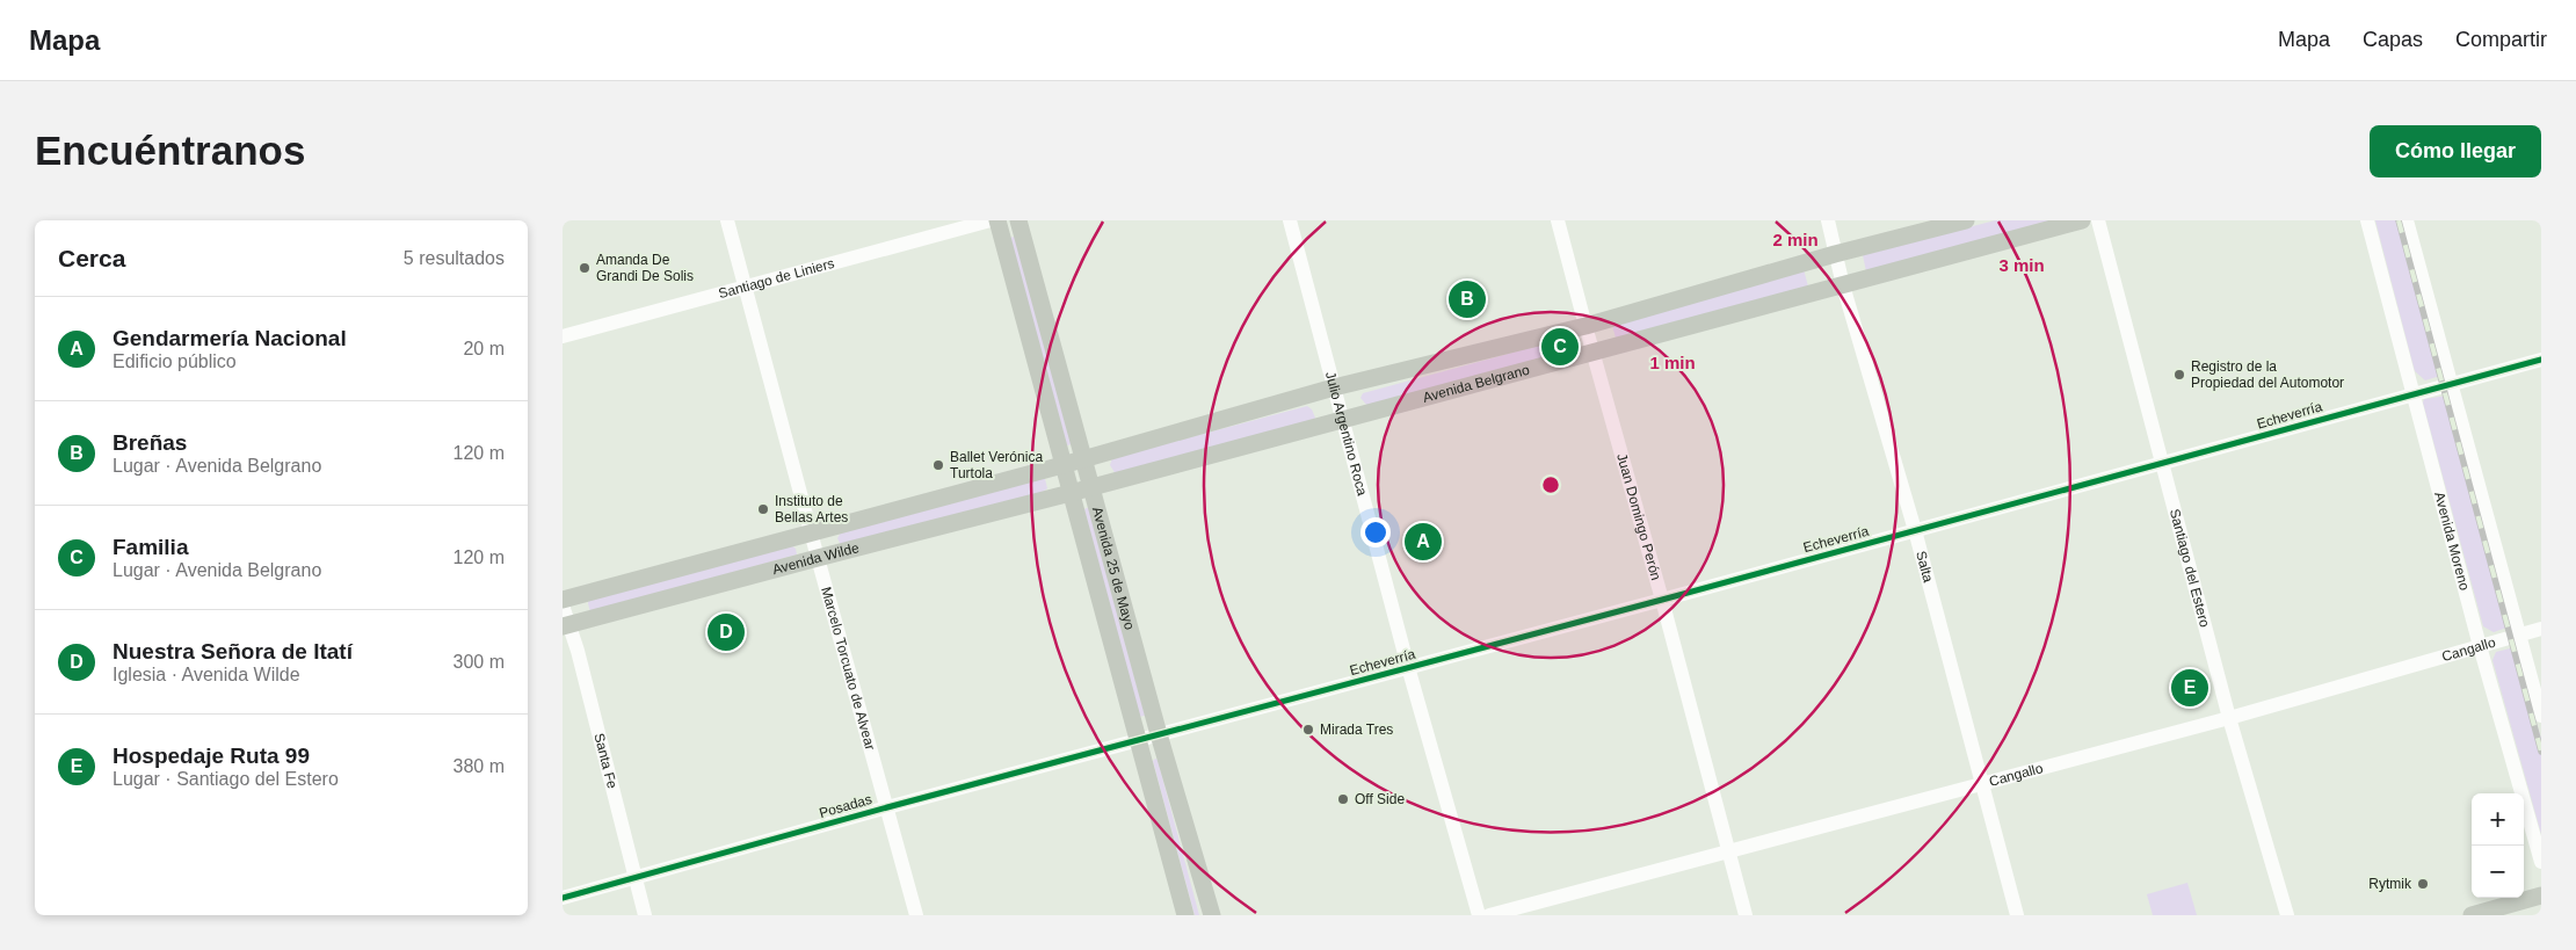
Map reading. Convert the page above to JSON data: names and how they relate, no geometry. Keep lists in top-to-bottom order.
{
  "streets": {
    "main road": ["Avenida Belgrano", "Avenida Wilde", "Avenida 25 de Mayo"],
    "street": [
      "Santiago de Liniers",
      "Echeverría",
      "Julio Argentino Roca",
      "Juan Domingo Perón",
      "Avenida Moreno",
      "Salta",
      "Santiago del Estero",
      "Cangallo",
      "Marcelo Torcuato de Alvear",
      "Santa Fe",
      "Posadas"
    ]
  },
  "crossings": [
    ["Santiago de Liniers", "Marcelo Torcuato de Alvear"],
    ["Avenida Belgrano", "Julio Argentino Roca"],
    ["Avenida Belgrano", "Juan Domingo Perón"],
    ["Avenida Belgrano", "Avenida Wilde"],
    ["Avenida Belgrano", "Salta"],
    ["Avenida Belgrano", "Avenida 25 de Mayo"],
    ["Echeverría", "Julio Argentino Roca"],
    ["Echeverría", "Juan Domingo Perón"],
    ["Echeverría", "Avenida Moreno"],
    ["Echeverría", "Salta"],
    ["Echeverría", "Avenida 25 de Mayo"],
    ["Echeverría", "Santiago del Estero"],
    ["Echeverría", "Posadas"],
    ["Juan Domingo Perón", "Cangallo"],
    ["Avenida Moreno", "Cangallo"],
    ["Avenida Wilde", "Avenida 25 de Mayo"],
    ["Avenida Wilde", "Marcelo Torcuato de Alvear"],
    ["Avenida Wilde", "Santa Fe"],
    ["Salta", "Cangallo"],
    ["Avenida 25 de Mayo", "Posadas"],
    ["Santiago del Estero", "Cangallo"],
    ["Marcelo Torcuato de Alvear", "Posadas"],
    ["Santa Fe", "Posadas"]
  ],
  "places": [
    "Amanda De Grandi De Solis",
    "Registro de la Propiedad del Automotor",
    "Ballet Verónica Turtola",
    "Instituto de Bellas Artes",
    "Mirada Tres",
    "Off Side",
    "Rytmik"
  ],
  "page": {
    "header": "Mapa",
    "nav": ["Mapa", "Capas", "Compartir"],
    "buttons": "Cómo llegar",
    "title": "Encuéntranos",
    "heading": ["Cerca", "5 resultados"],
    "pins": [
      "B",
      "C",
      "A",
      "D",
      "E"
    ],
    "list": [
      {
        "mark": "A",
        "name": "Gendarmería Nacional",
        "note": "Edificio público",
        "value": "20 m"
      },
      {
        "mark": "B",
        "name": "Breñas",
        "note": "Lugar · Avenida Belgrano",
        "value": "120 m"
      },
      {
        "mark": "C",
        "name": "Familia",
        "note": "Lugar · Avenida Belgrano",
        "value": "120 m"
      },
      {
        "mark": "D",
        "name": "Nuestra Señora de Itatí",
        "note": "Iglesia · Avenida Wilde",
        "value": "300 m"
      },
      {
        "mark": "E",
        "name": "Hospedaje Ruta 99",
        "note": "Lugar · Santiago del Estero",
        "value": "380 m"
      }
    ],
    "map_buttons": ["+", "−"]
  },
  "rings": ["2 min", "3 min", "1 min"]
}
